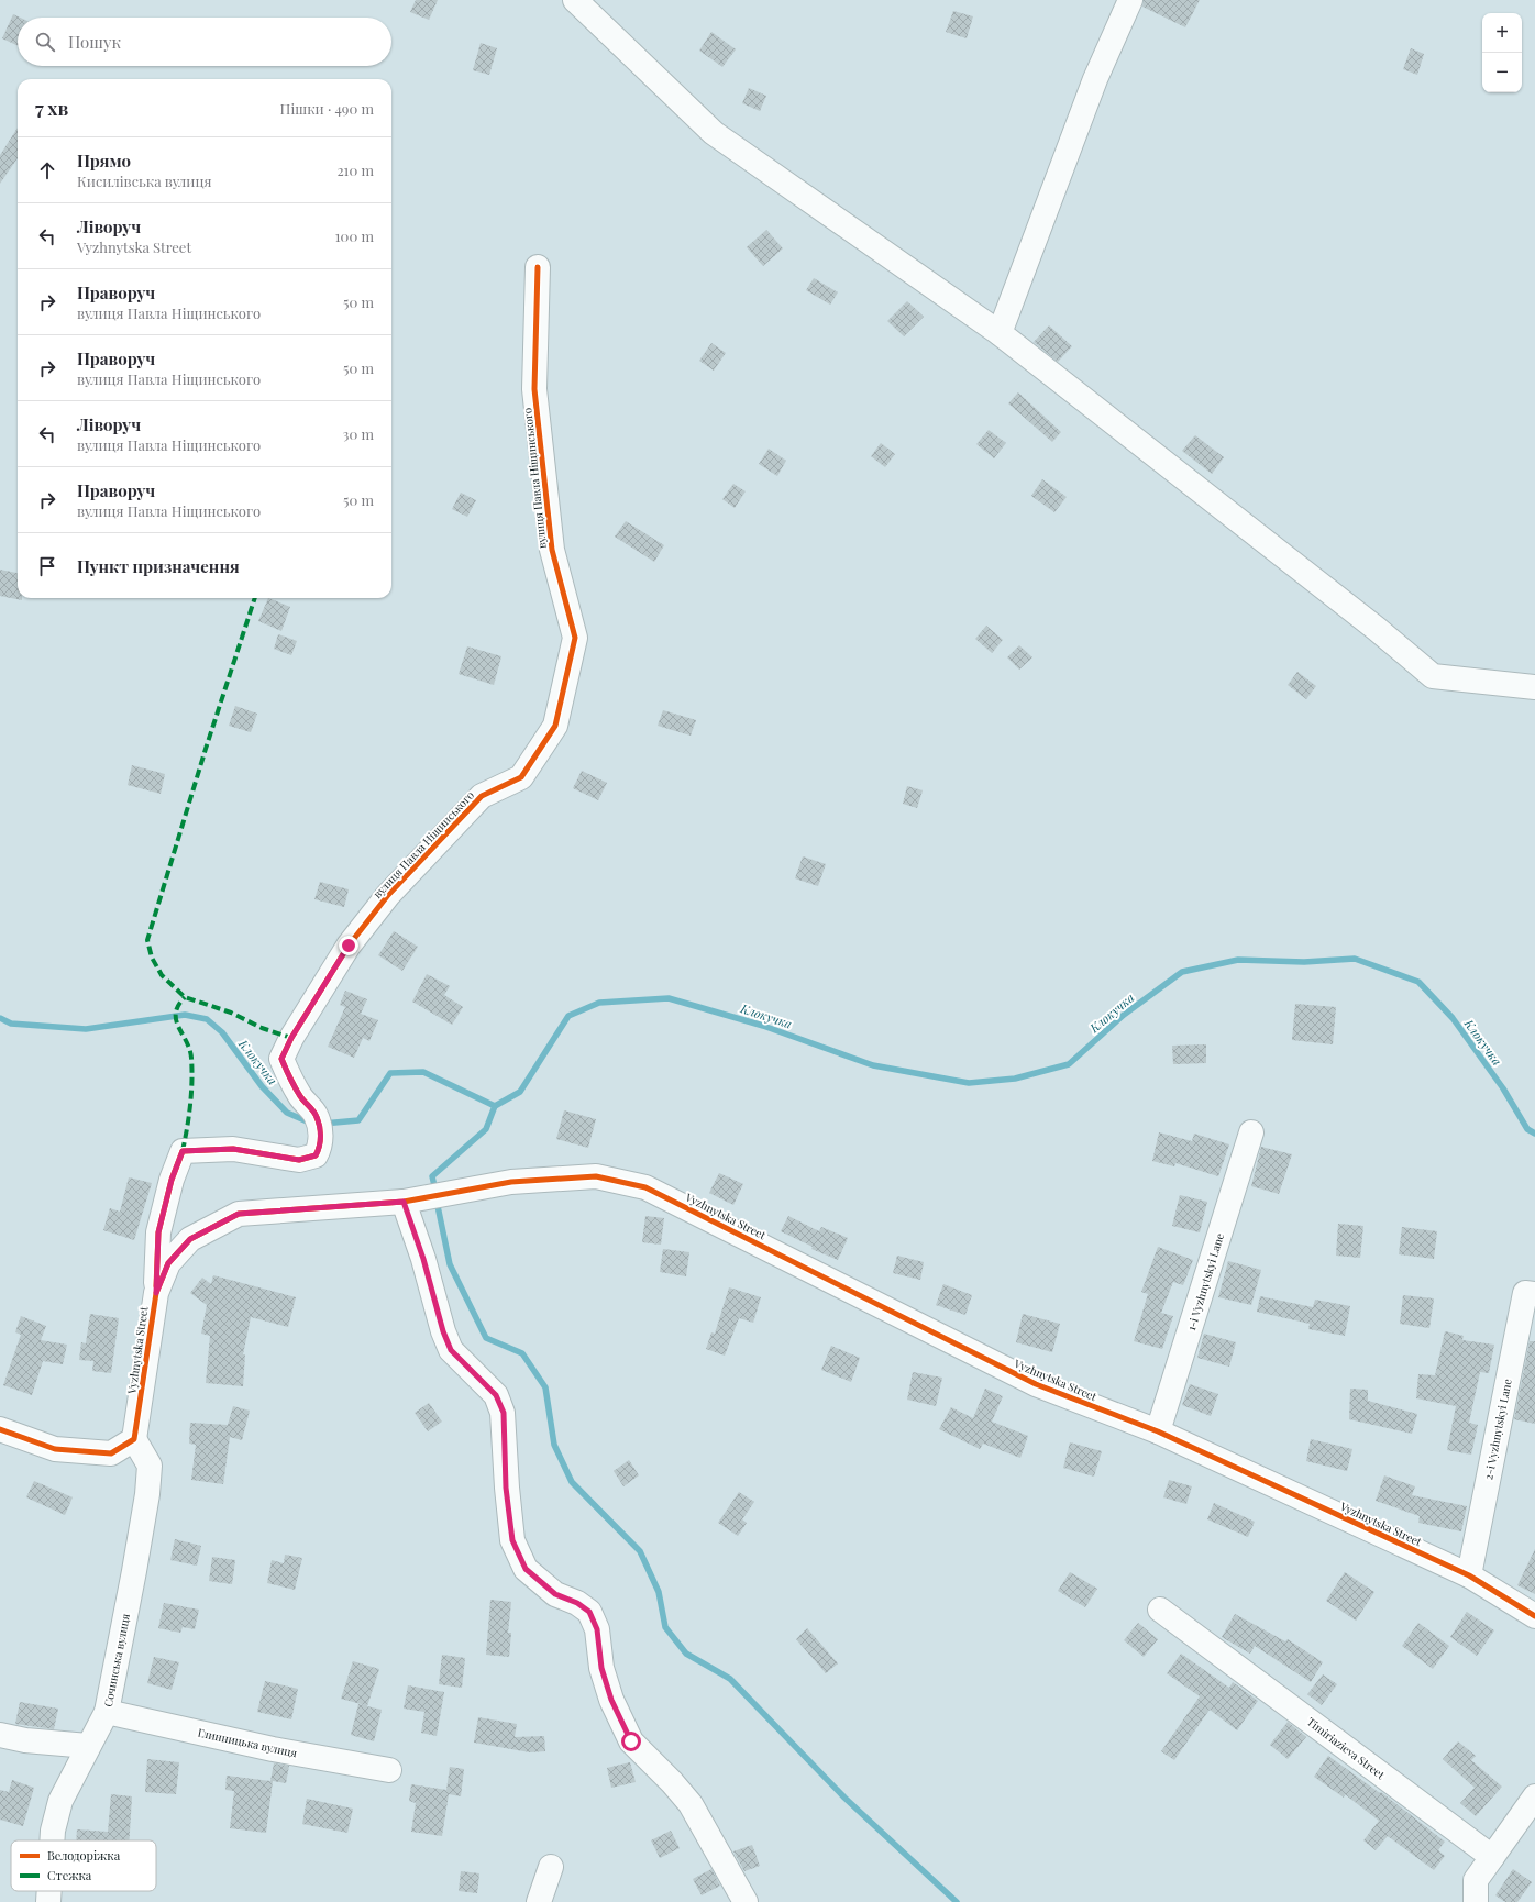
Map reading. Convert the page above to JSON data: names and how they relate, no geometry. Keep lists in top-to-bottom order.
{
  "streets": {
    "street": [
      "вулиця Павла Ніщинського",
      "Vyzhnytska Street",
      "1-i Vyzhnytskyi Lane",
      "2-i Vyzhnytskyi Lane",
      "Сочинська вулиця",
      "Глинницька вулиця",
      "Timiriazieva Street"
    ]
  },
  "crossings": [
    ["вулиця Павла Ніщинського", "Vyzhnytska Street"],
    ["Vyzhnytska Street", "1-i Vyzhnytskyi Lane"],
    ["Vyzhnytska Street", "2-i Vyzhnytskyi Lane"],
    ["Vyzhnytska Street", "Сочинська вулиця"],
    ["Сочинська вулиця", "Глинницька вулиця"]
  ],
  "water": ["Клокучка"],
  "legend": ["Велодоріжка", "Стежка"],
  "page": {
    "map_buttons": ["+", "−"],
    "search": "Пошук",
    "heading": ["7 хв", "Пішки · 490 m"],
    "list": [
      ["Прямо", "Кисилівська вулиця", "210 m"],
      ["Ліворуч", "Vyzhnytska Street", "100 m"],
      ["Праворуч", "вулиця Павла Ніщинського", "50 m"],
      ["Праворуч", "вулиця Павла Ніщинського", "50 m"],
      ["Ліворуч", "вулиця Павла Ніщинського", "30 m"],
      ["Праворуч", "вулиця Павла Ніщинського", "50 m"],
      "Пункт призначення"
    ]
  }
}
